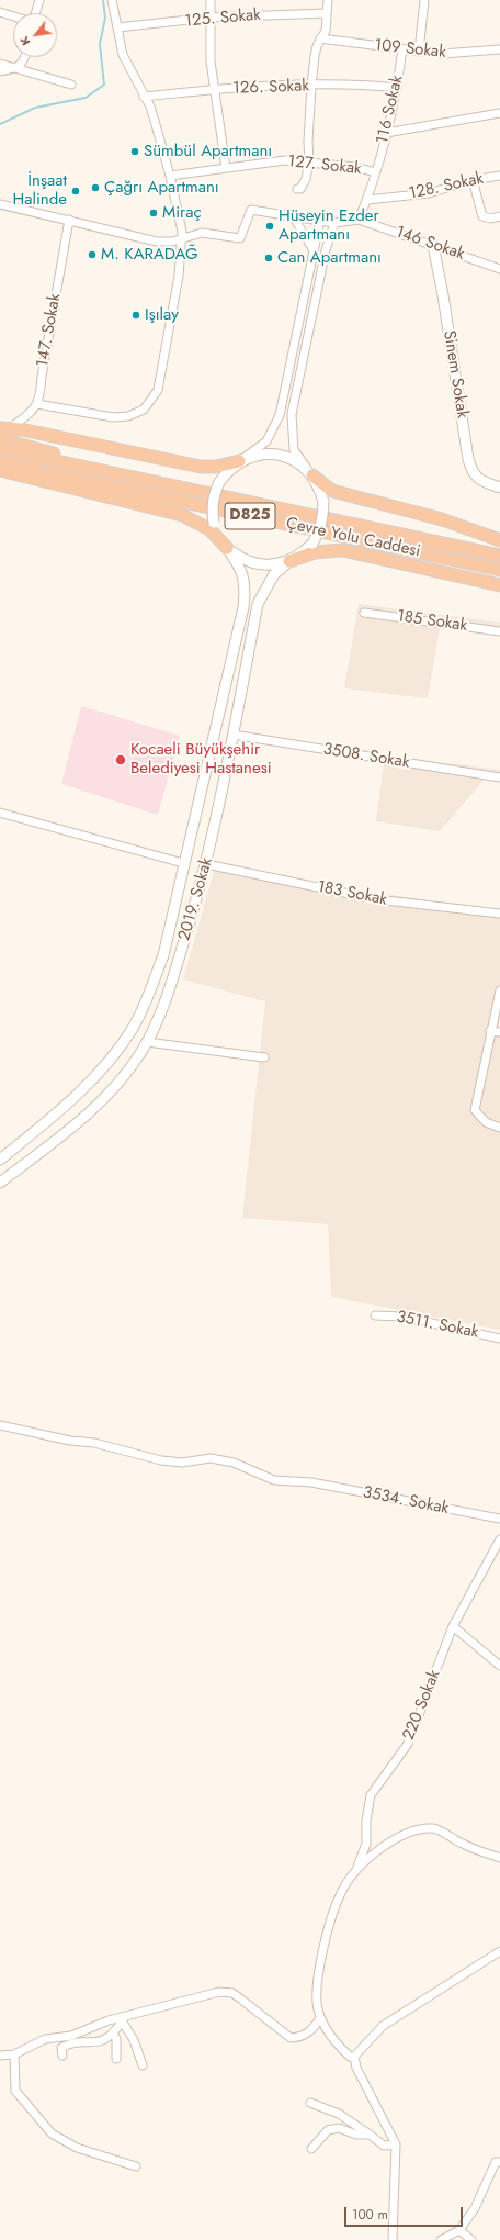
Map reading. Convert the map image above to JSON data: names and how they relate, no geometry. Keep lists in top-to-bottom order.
{
  "streets": {
    "highway": ["D825", "Çevre Yolu Caddesi"],
    "street": [
      "125. Sokak",
      "109 Sokak",
      "126. Sokak",
      "116 Sokak",
      "127. Sokak",
      "128. Sokak",
      "146 Sokak",
      "147. Sokak",
      "Sinem Sokak",
      "185 Sokak",
      "3508. Sokak",
      "183 Sokak",
      "2019. Sokak",
      "3511. Sokak",
      "3534. Sokak",
      "220 Sokak"
    ]
  },
  "crossings": [
    ["109 Sokak", "116 Sokak"],
    ["126. Sokak", "116 Sokak"],
    ["116 Sokak", "127. Sokak"],
    ["116 Sokak", "128. Sokak"],
    ["116 Sokak", "146 Sokak"],
    ["146 Sokak", "Sinem Sokak"],
    ["3508. Sokak", "2019. Sokak"],
    ["183 Sokak", "2019. Sokak"]
  ],
  "places": [
    "Sümbül Apartmanı",
    "Çağrı Apartmanı",
    "İnşaat Halinde",
    "Miraç",
    "Hüseyin Ezder Apartmanı",
    "M. KARADAĞ",
    "Can Apartmanı",
    "Işılay",
    "Kocaeli Büyükşehir Belediyesi Hastanesi"
  ],
  "scale_bar": "100 m",
  "north": "bottom left"
}
